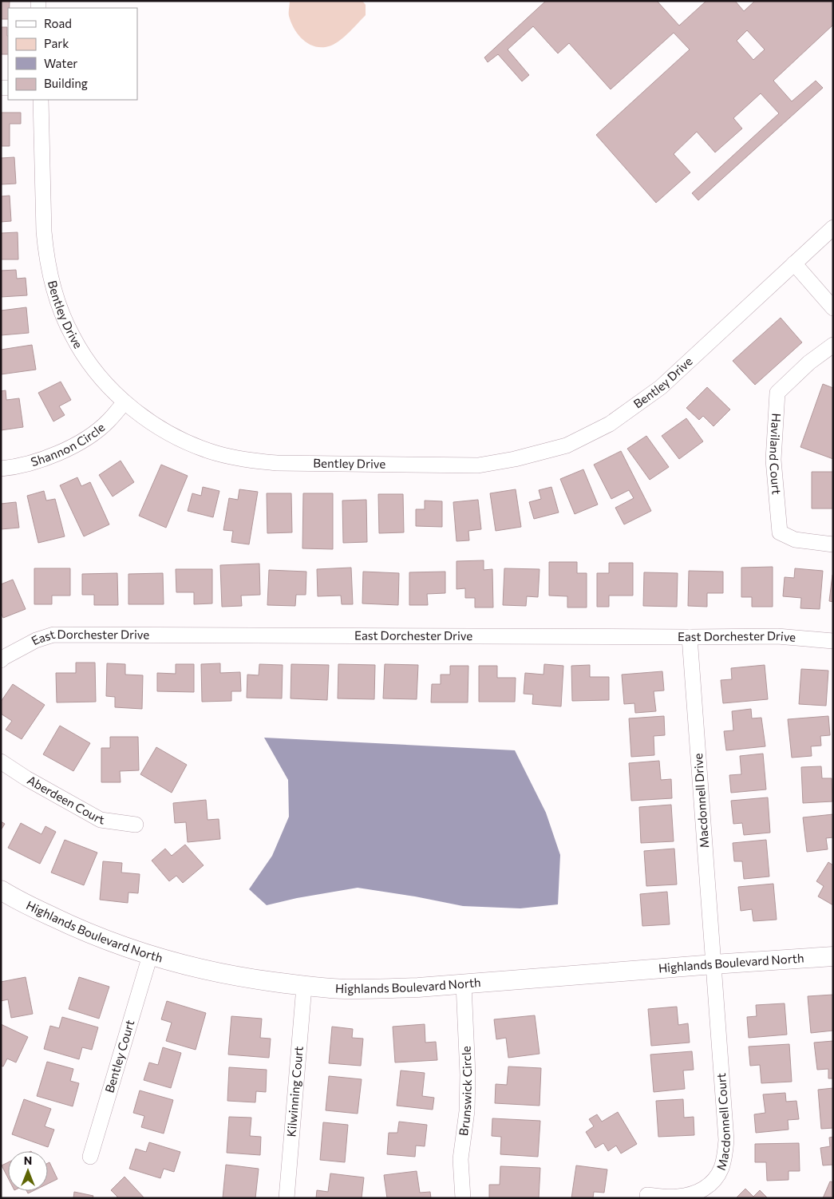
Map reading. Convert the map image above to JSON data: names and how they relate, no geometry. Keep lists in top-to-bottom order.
{
  "streets": {
    "street": [
      "Bentley Drive",
      "Shannon Circle",
      "Haviland Court",
      "East Dorchester Drive",
      "Aberdeen Court",
      "Macdonnell Drive",
      "Highlands Boulevard North",
      "Bentley Court",
      "Brunswick Circle",
      "Kilwinning Court",
      "Macdonnell Court"
    ]
  },
  "crossings": [
    ["Bentley Drive", "Shannon Circle"],
    ["East Dorchester Drive", "Macdonnell Drive"],
    ["Macdonnell Drive", "Highlands Boulevard North"],
    ["Macdonnell Drive", "Macdonnell Court"],
    ["Highlands Boulevard North", "Bentley Court"],
    ["Highlands Boulevard North", "Brunswick Circle"],
    ["Highlands Boulevard North", "Kilwinning Court"],
    ["Highlands Boulevard North", "Macdonnell Court"]
  ],
  "legend": [
    "Road",
    "Park",
    "Water",
    "Building"
  ],
  "north": "top"
}
